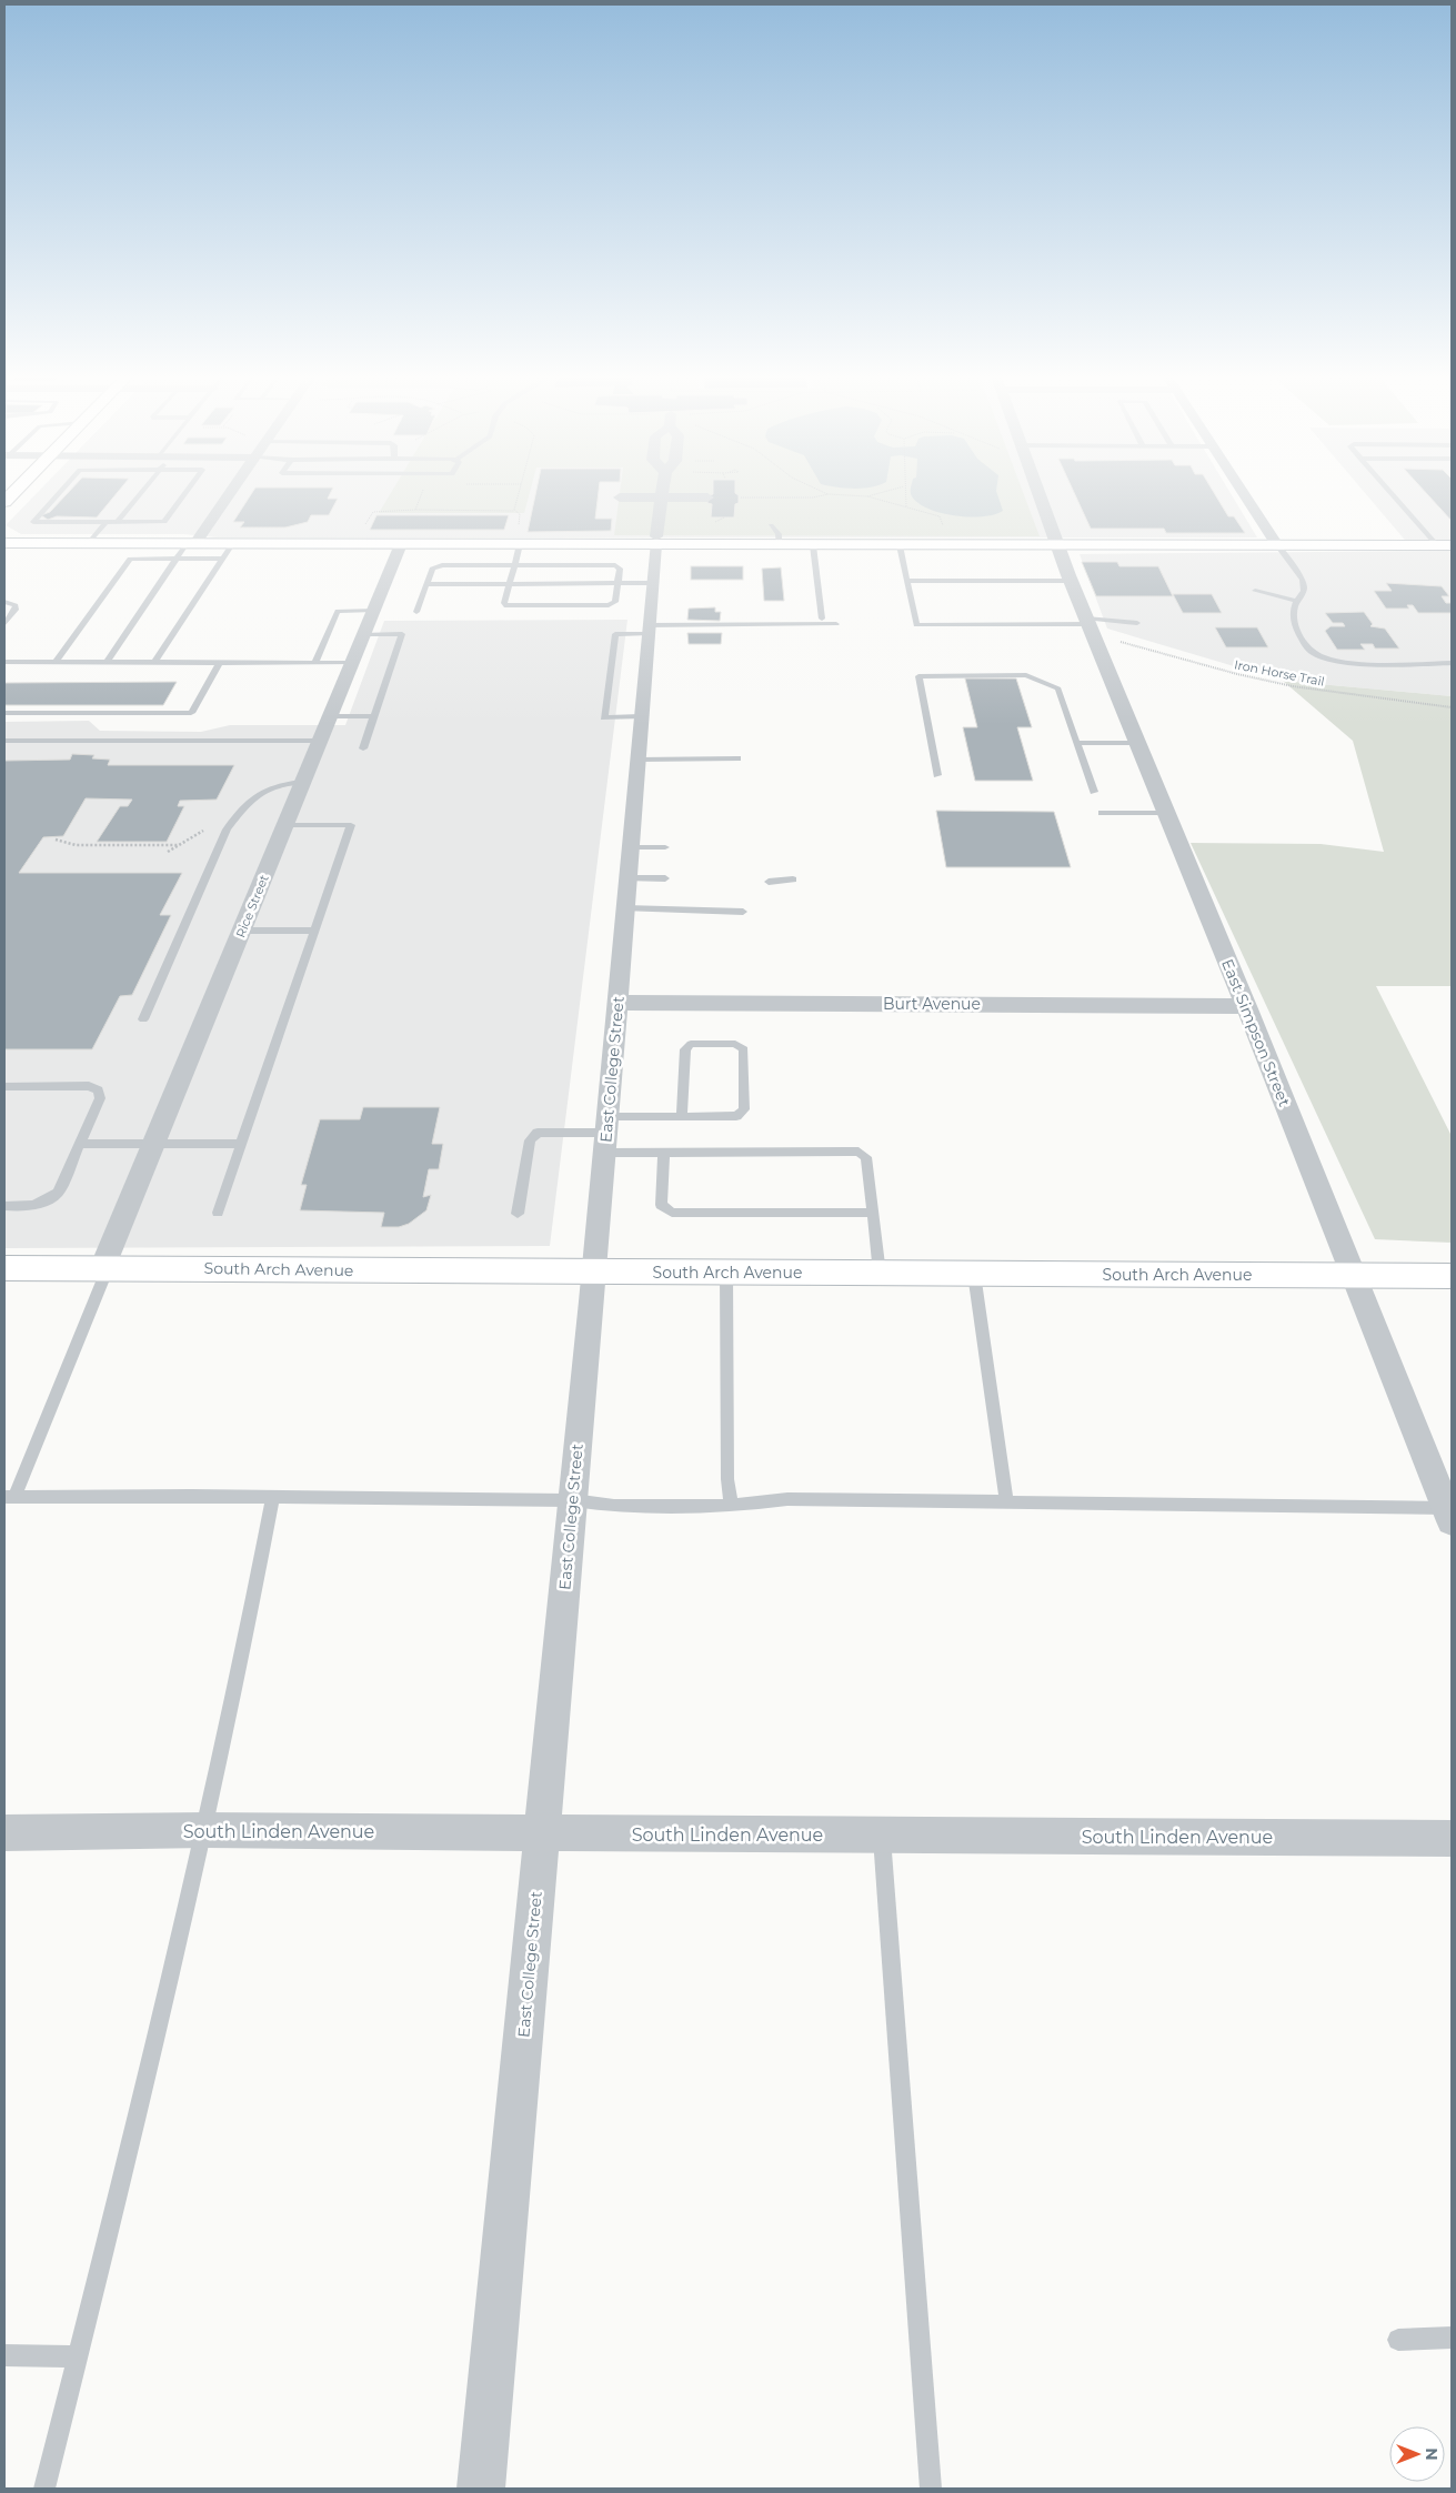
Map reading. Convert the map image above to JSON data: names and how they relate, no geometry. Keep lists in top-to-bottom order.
{
  "streets": {
    "main road": ["South Arch Avenue"],
    "street": [
      "Rice Street",
      "Burt Avenue",
      "East Simpson Street",
      "East College Street",
      "South Linden Avenue"
    ],
    "path": ["Iron Horse Trail"]
  },
  "crossings": [
    ["Rice Street", "South Arch Avenue"],
    ["Burt Avenue", "East Simpson Street"],
    ["Burt Avenue", "East College Street"],
    ["East Simpson Street", "South Arch Avenue"],
    ["East College Street", "South Arch Avenue"],
    ["East College Street", "South Linden Avenue"]
  ],
  "north": "right"
}
